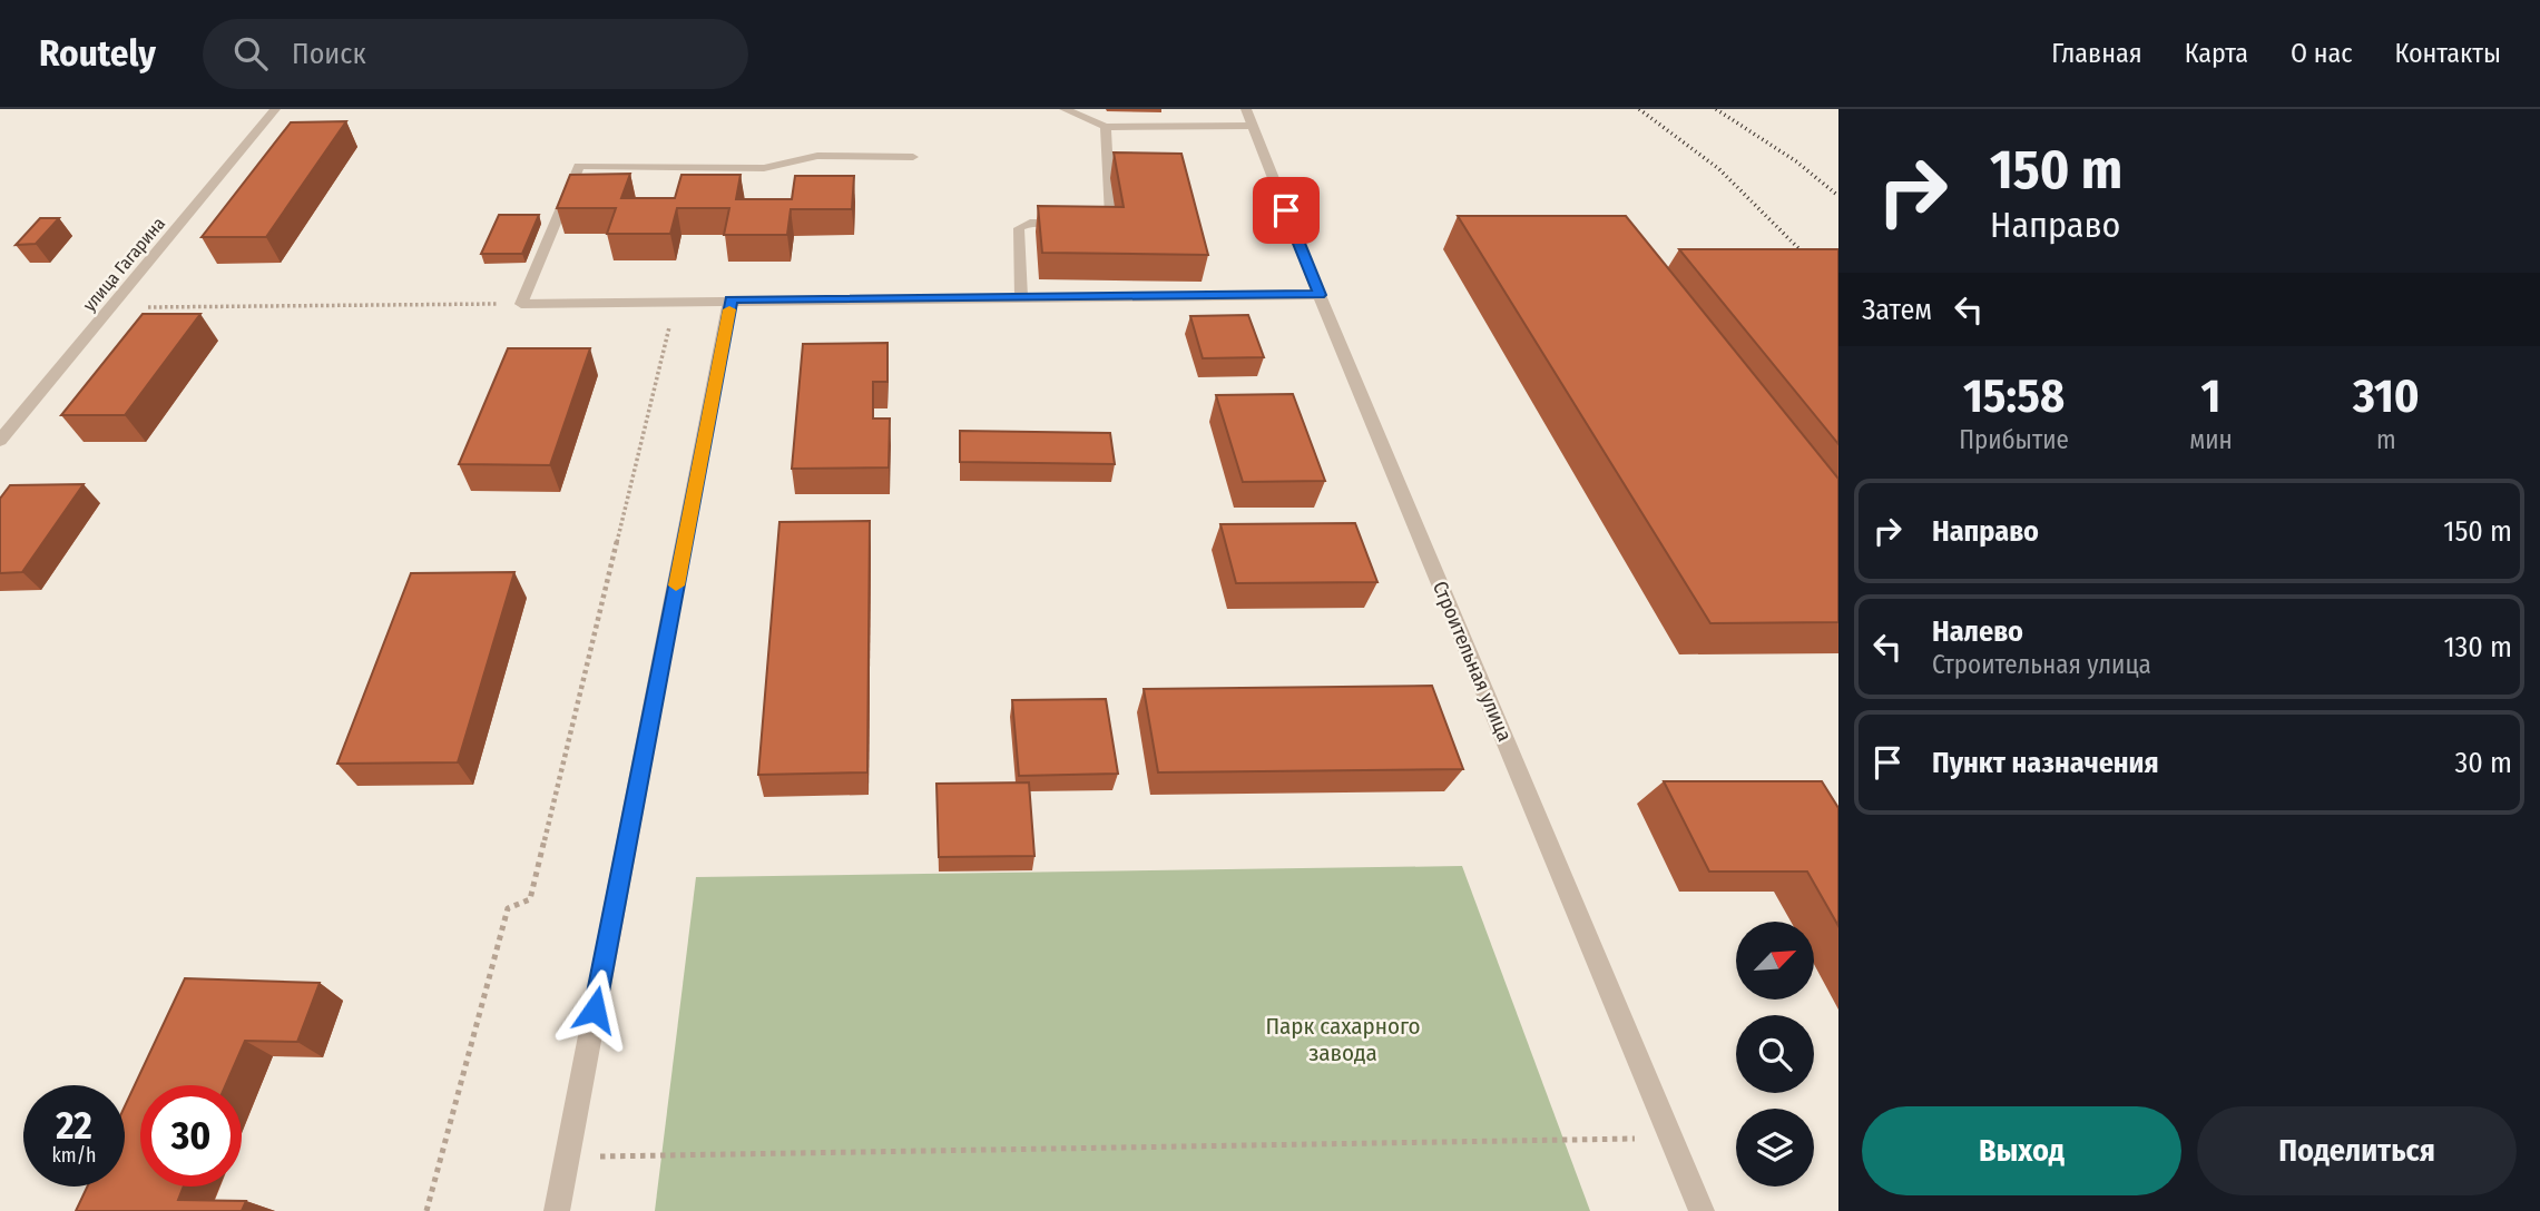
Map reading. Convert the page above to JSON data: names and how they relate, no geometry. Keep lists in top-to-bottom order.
{
  "streets": {
    "street": ["улица Гагарина", "Строительная улица"]
  },
  "parks": ["Парк сахарного завода"],
  "north": "top right",
  "page": {
    "header": "Routely",
    "search": "Поиск",
    "nav": [
      "Главная",
      "Карта",
      "О нас",
      "Контакты"
    ],
    "turn": ["150 m", "Направо"],
    "then": "Затем",
    "eta": [
      "15:58",
      "Прибытие",
      "1",
      "мин",
      "310",
      "m"
    ],
    "list": [
      {
        "name": "Направо",
        "value": "150 m"
      },
      {
        "name": "Налево",
        "note": "Строительная улица",
        "value": "130 m"
      },
      {
        "name": "Пункт назначения",
        "value": "30 m"
      }
    ],
    "speed": "22 km/h",
    "limit": "30",
    "buttons": ["Выход", "Поделиться"]
  }
}
